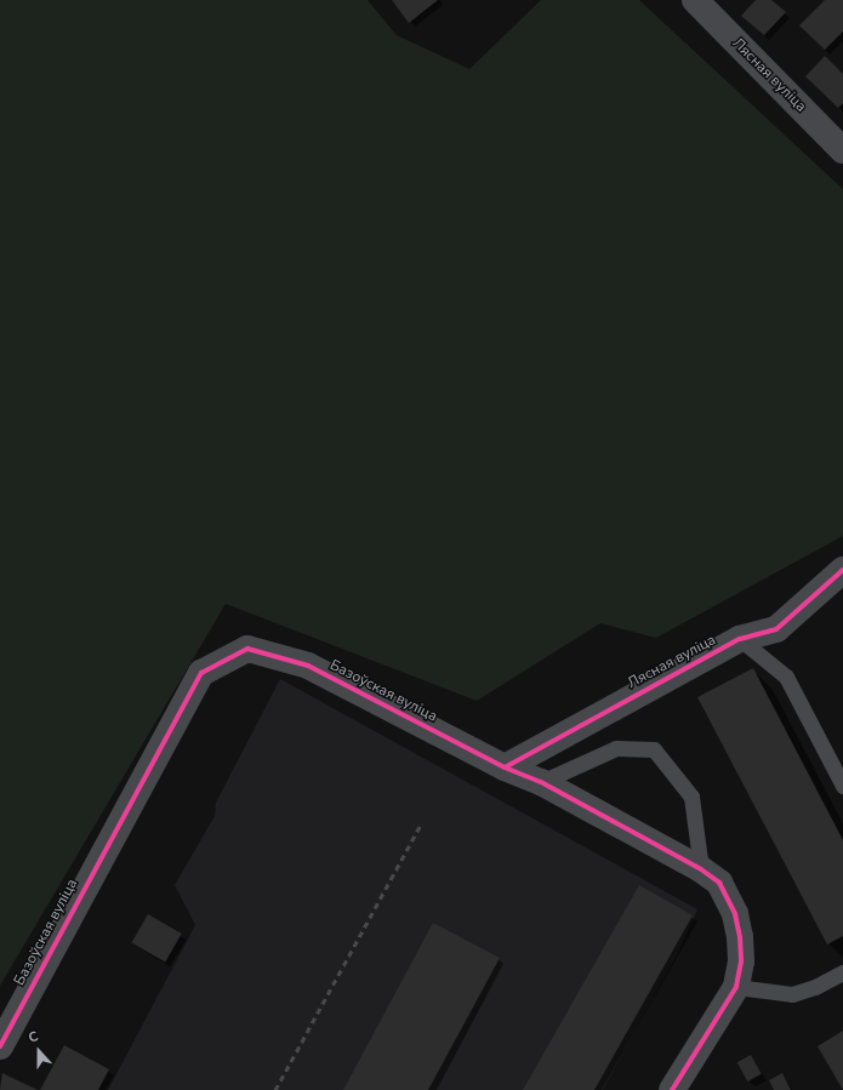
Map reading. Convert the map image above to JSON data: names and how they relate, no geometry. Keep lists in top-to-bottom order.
{
  "streets": {
    "street": ["Лясная вуліца", "Базоўская вуліца"]
  },
  "crossings": [
    ["Лясная вуліца", "Базоўская вуліца"]
  ],
  "north": "top"
}
